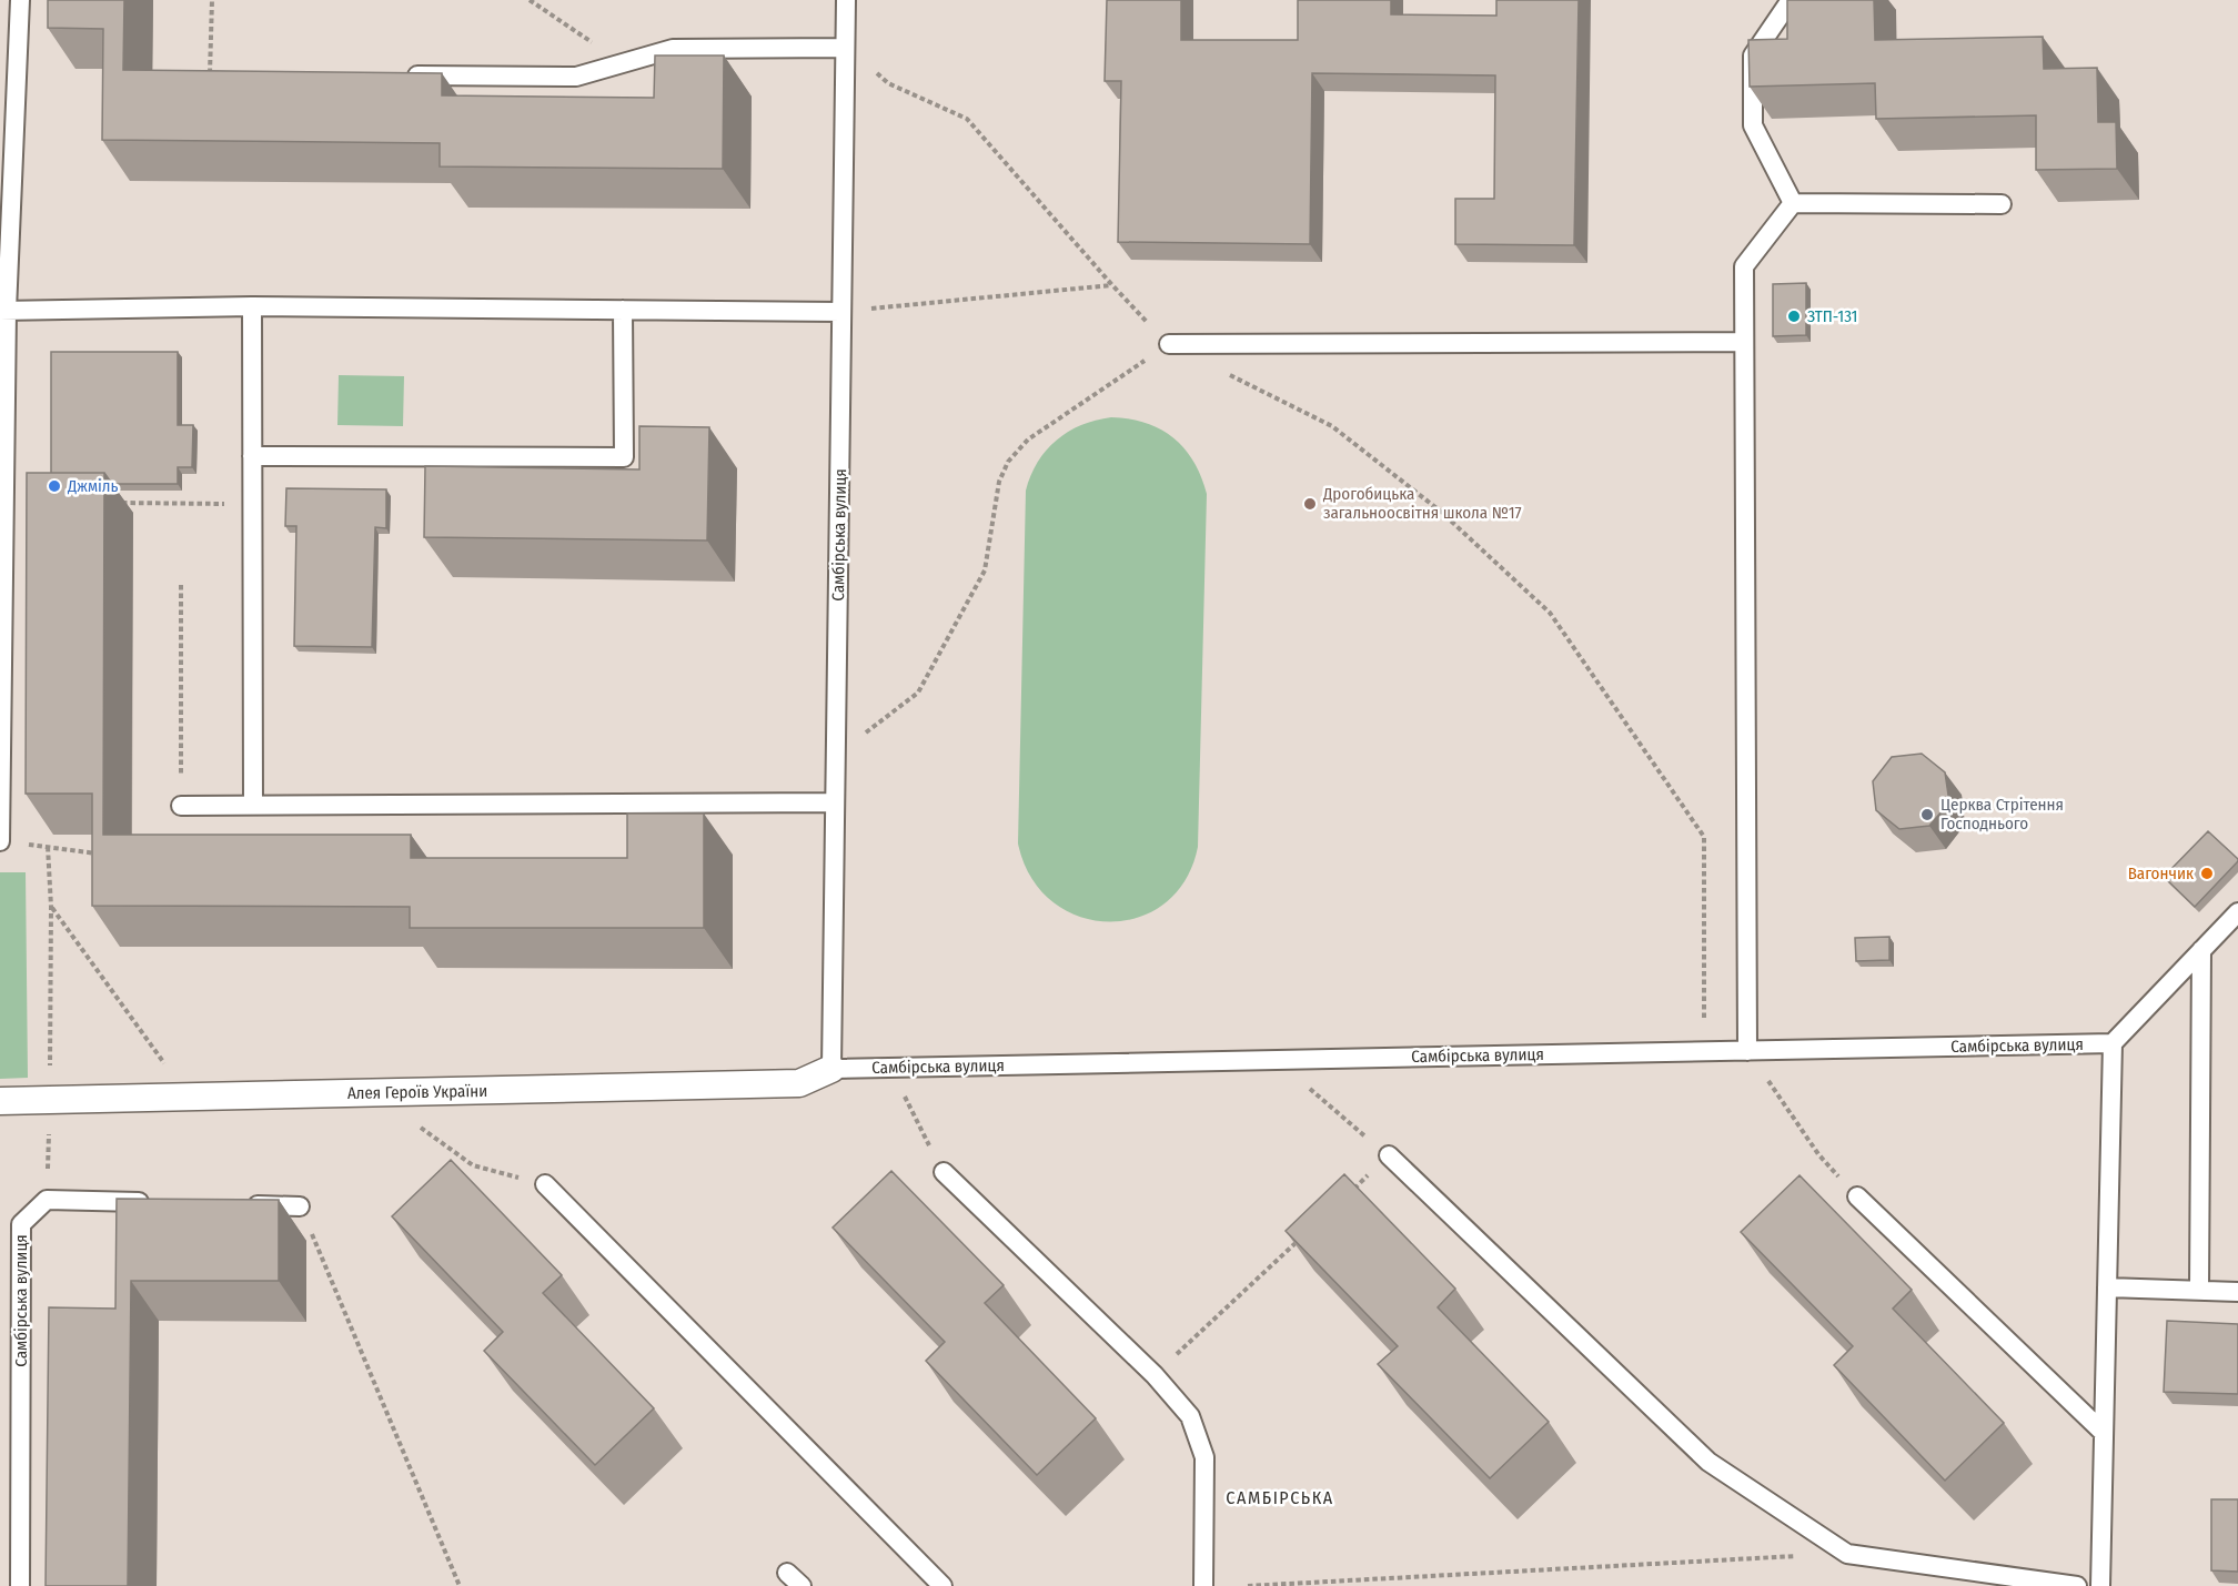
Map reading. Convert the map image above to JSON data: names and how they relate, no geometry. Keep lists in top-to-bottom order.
{
  "streets": {
    "street": ["Алея Героїв України"],
    "lane": ["Самбірська вулиця"]
  },
  "crossings": [
    ["Самбірська вулиця", "Алея Героїв України"]
  ],
  "districts": ["САМБІРСЬКА"],
  "places": [
    "ЗТП-131",
    "Джміль",
    "Дрогобицька загальноосвітня школа №17",
    "Церква Стрітення Господнього",
    "Вагончик"
  ]
}
